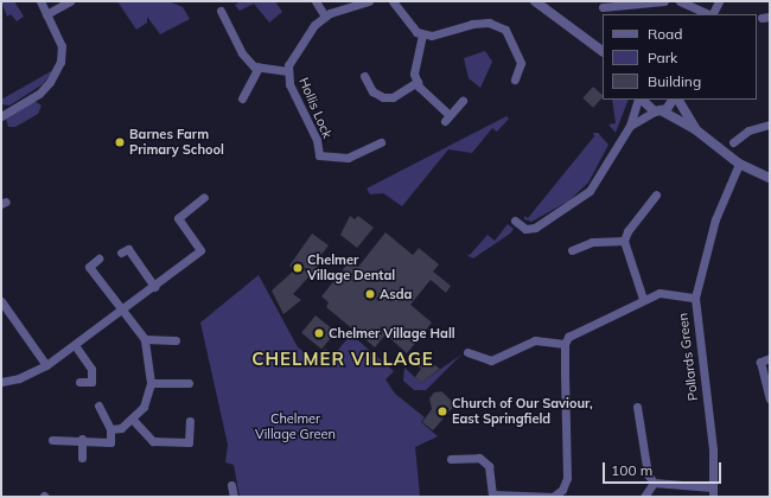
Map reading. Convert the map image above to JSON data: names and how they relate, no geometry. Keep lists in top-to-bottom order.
{
  "streets": {
    "street": ["Hollis Lock", "Pollards Green"]
  },
  "districts": ["CHELMER VILLAGE"],
  "parks": ["Chelmer Village Green"],
  "places": [
    "Barnes Farm Primary School",
    "Chelmer Village Dental",
    "Asda",
    "Chelmer Village Hall",
    "Church of Our Saviour, East Springfield"
  ],
  "legend": ["Road", "Park", "Building"],
  "scale_bar": "100 m"
}
